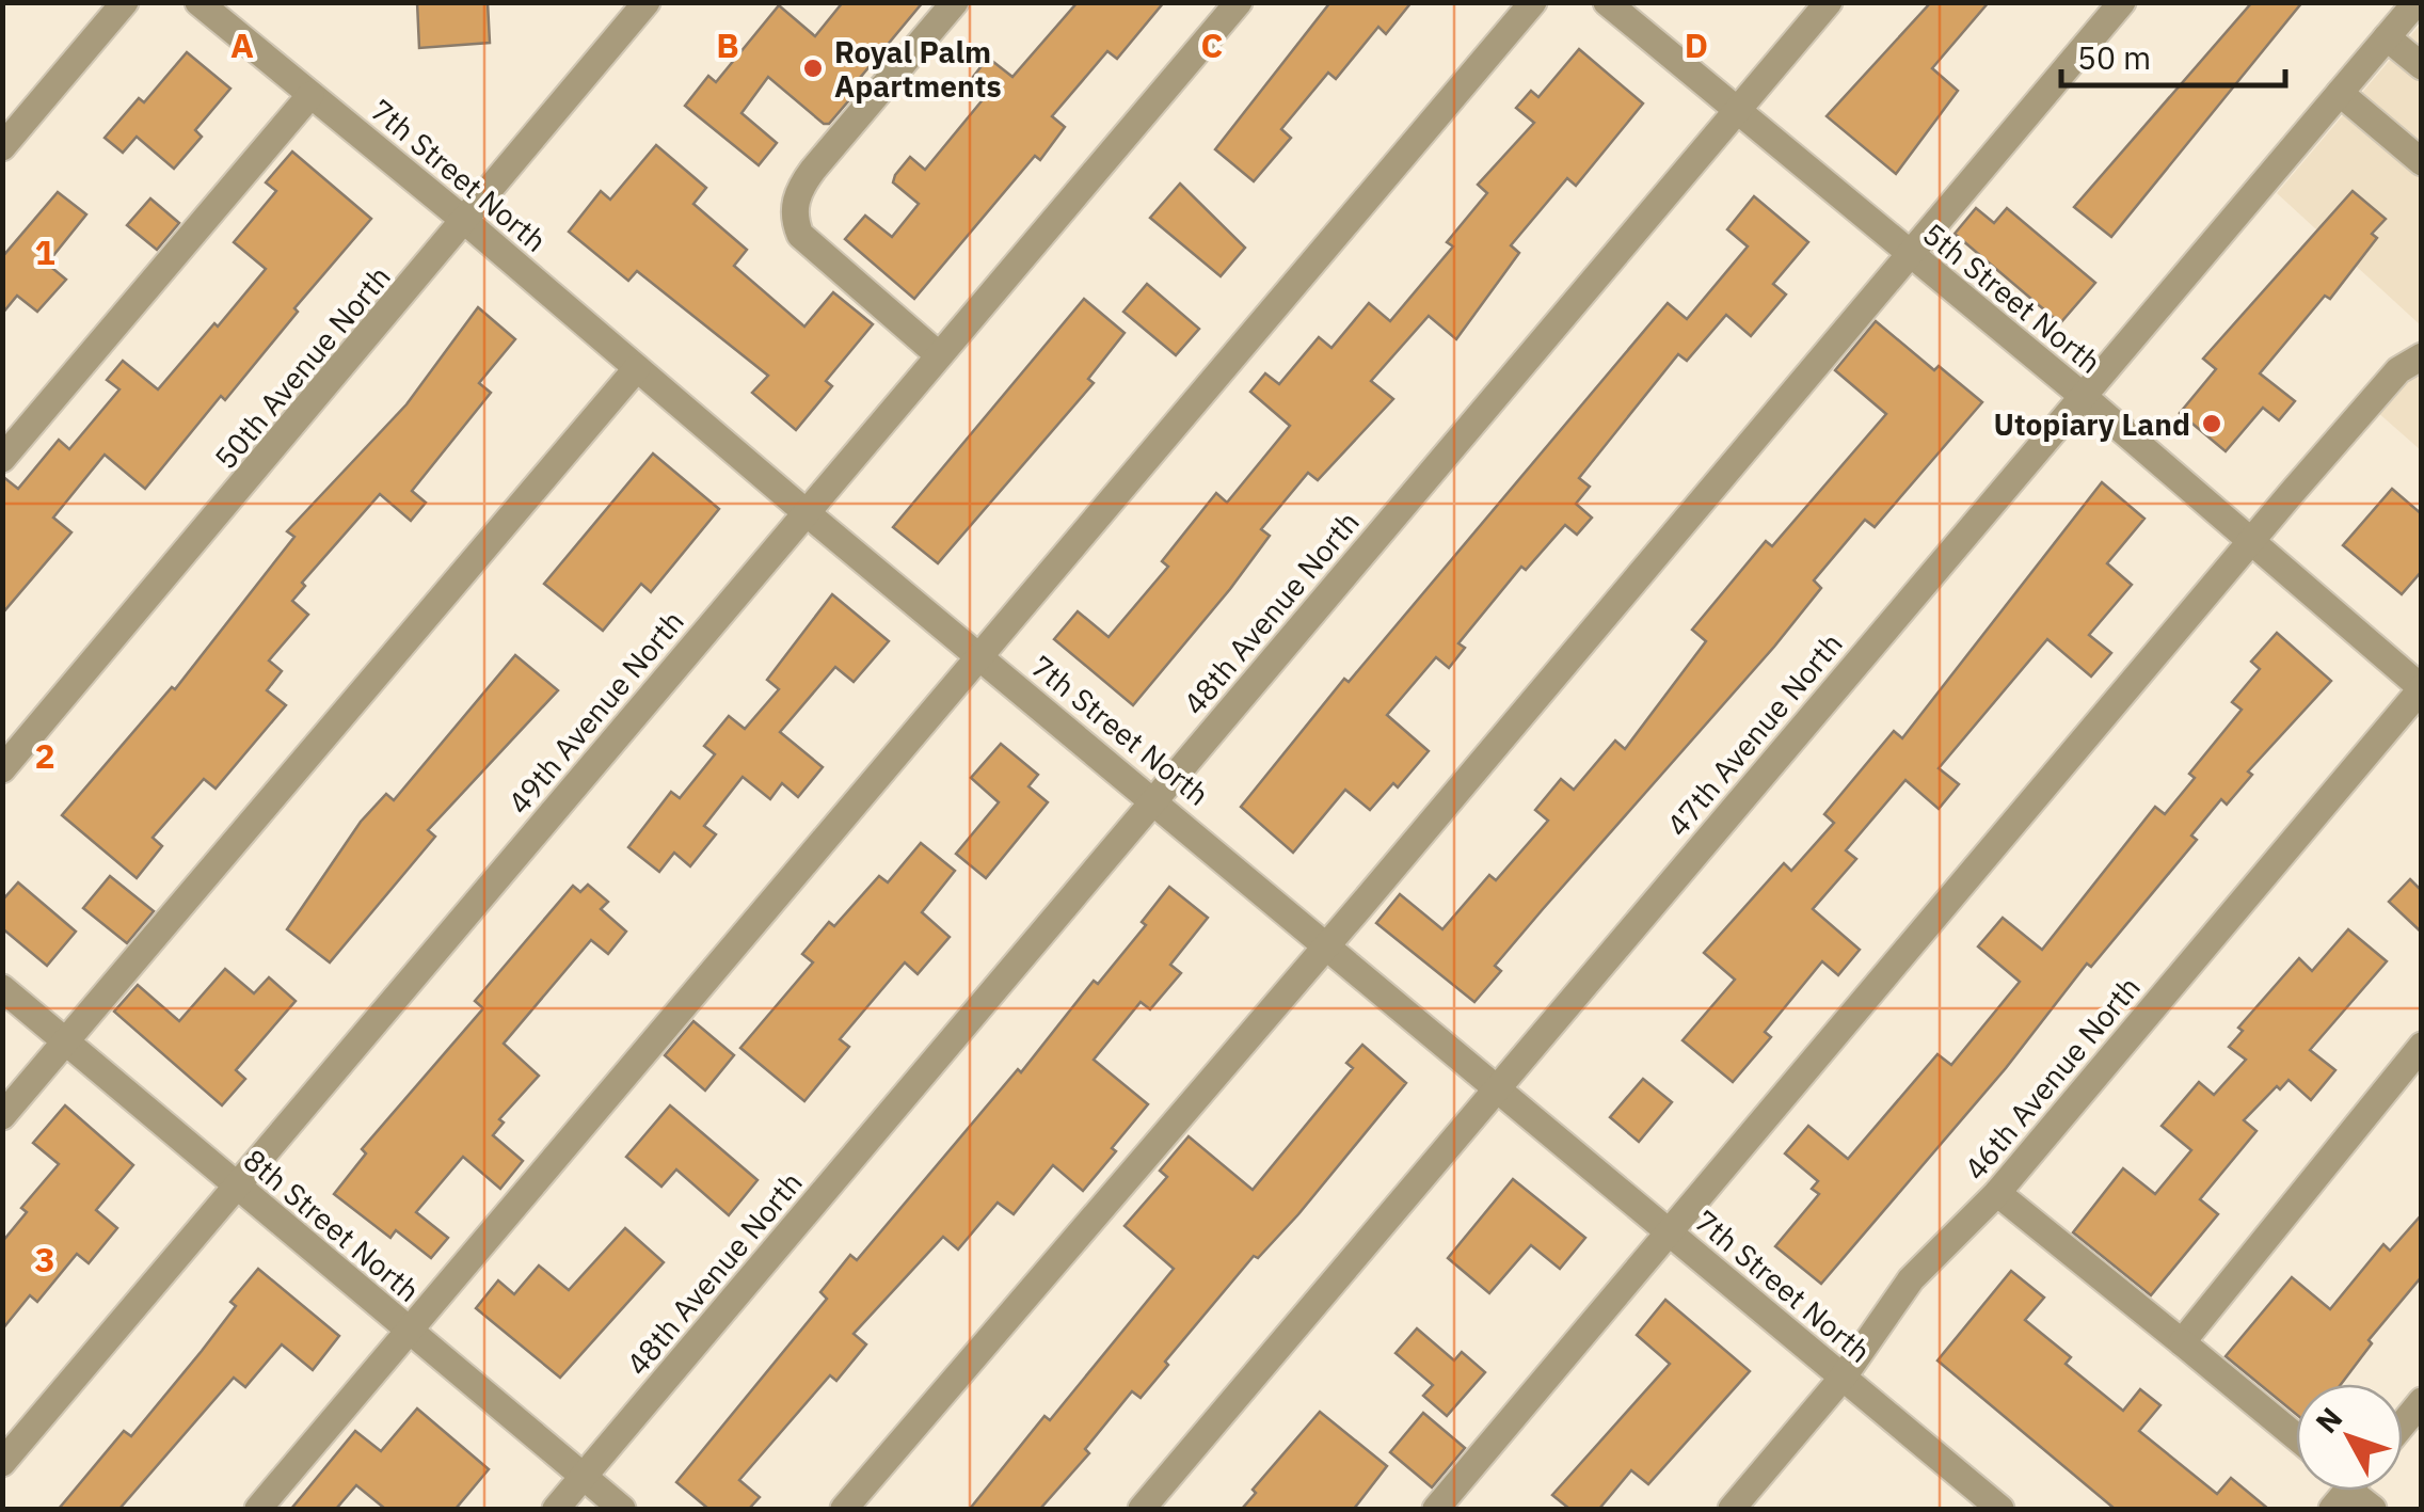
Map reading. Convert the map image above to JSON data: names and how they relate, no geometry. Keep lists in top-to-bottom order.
{
  "streets": {
    "street": [
      "7th Street North",
      "5th Street North",
      "50th Avenue North",
      "48th Avenue North",
      "49th Avenue North",
      "47th Avenue North",
      "46th Avenue North",
      "8th Street North"
    ]
  },
  "crossings": [
    ["7th Street North", "50th Avenue North"],
    ["7th Street North", "48th Avenue North"],
    ["7th Street North", "49th Avenue North"],
    ["7th Street North", "47th Avenue North"],
    ["7th Street North", "46th Avenue North"],
    ["5th Street North", "48th Avenue North"],
    ["5th Street North", "47th Avenue North"],
    ["5th Street North", "46th Avenue North"],
    ["48th Avenue North", "8th Street North"],
    ["49th Avenue North", "8th Street North"]
  ],
  "places": ["Royal Palm Apartments", "Utopiary Land"],
  "scale_bar": "50 m",
  "north": "top left",
  "grid": {
    "columns": [
      "A",
      "B",
      "C",
      "D"
    ],
    "rows": ["1", "2", "3"]
  }
}
